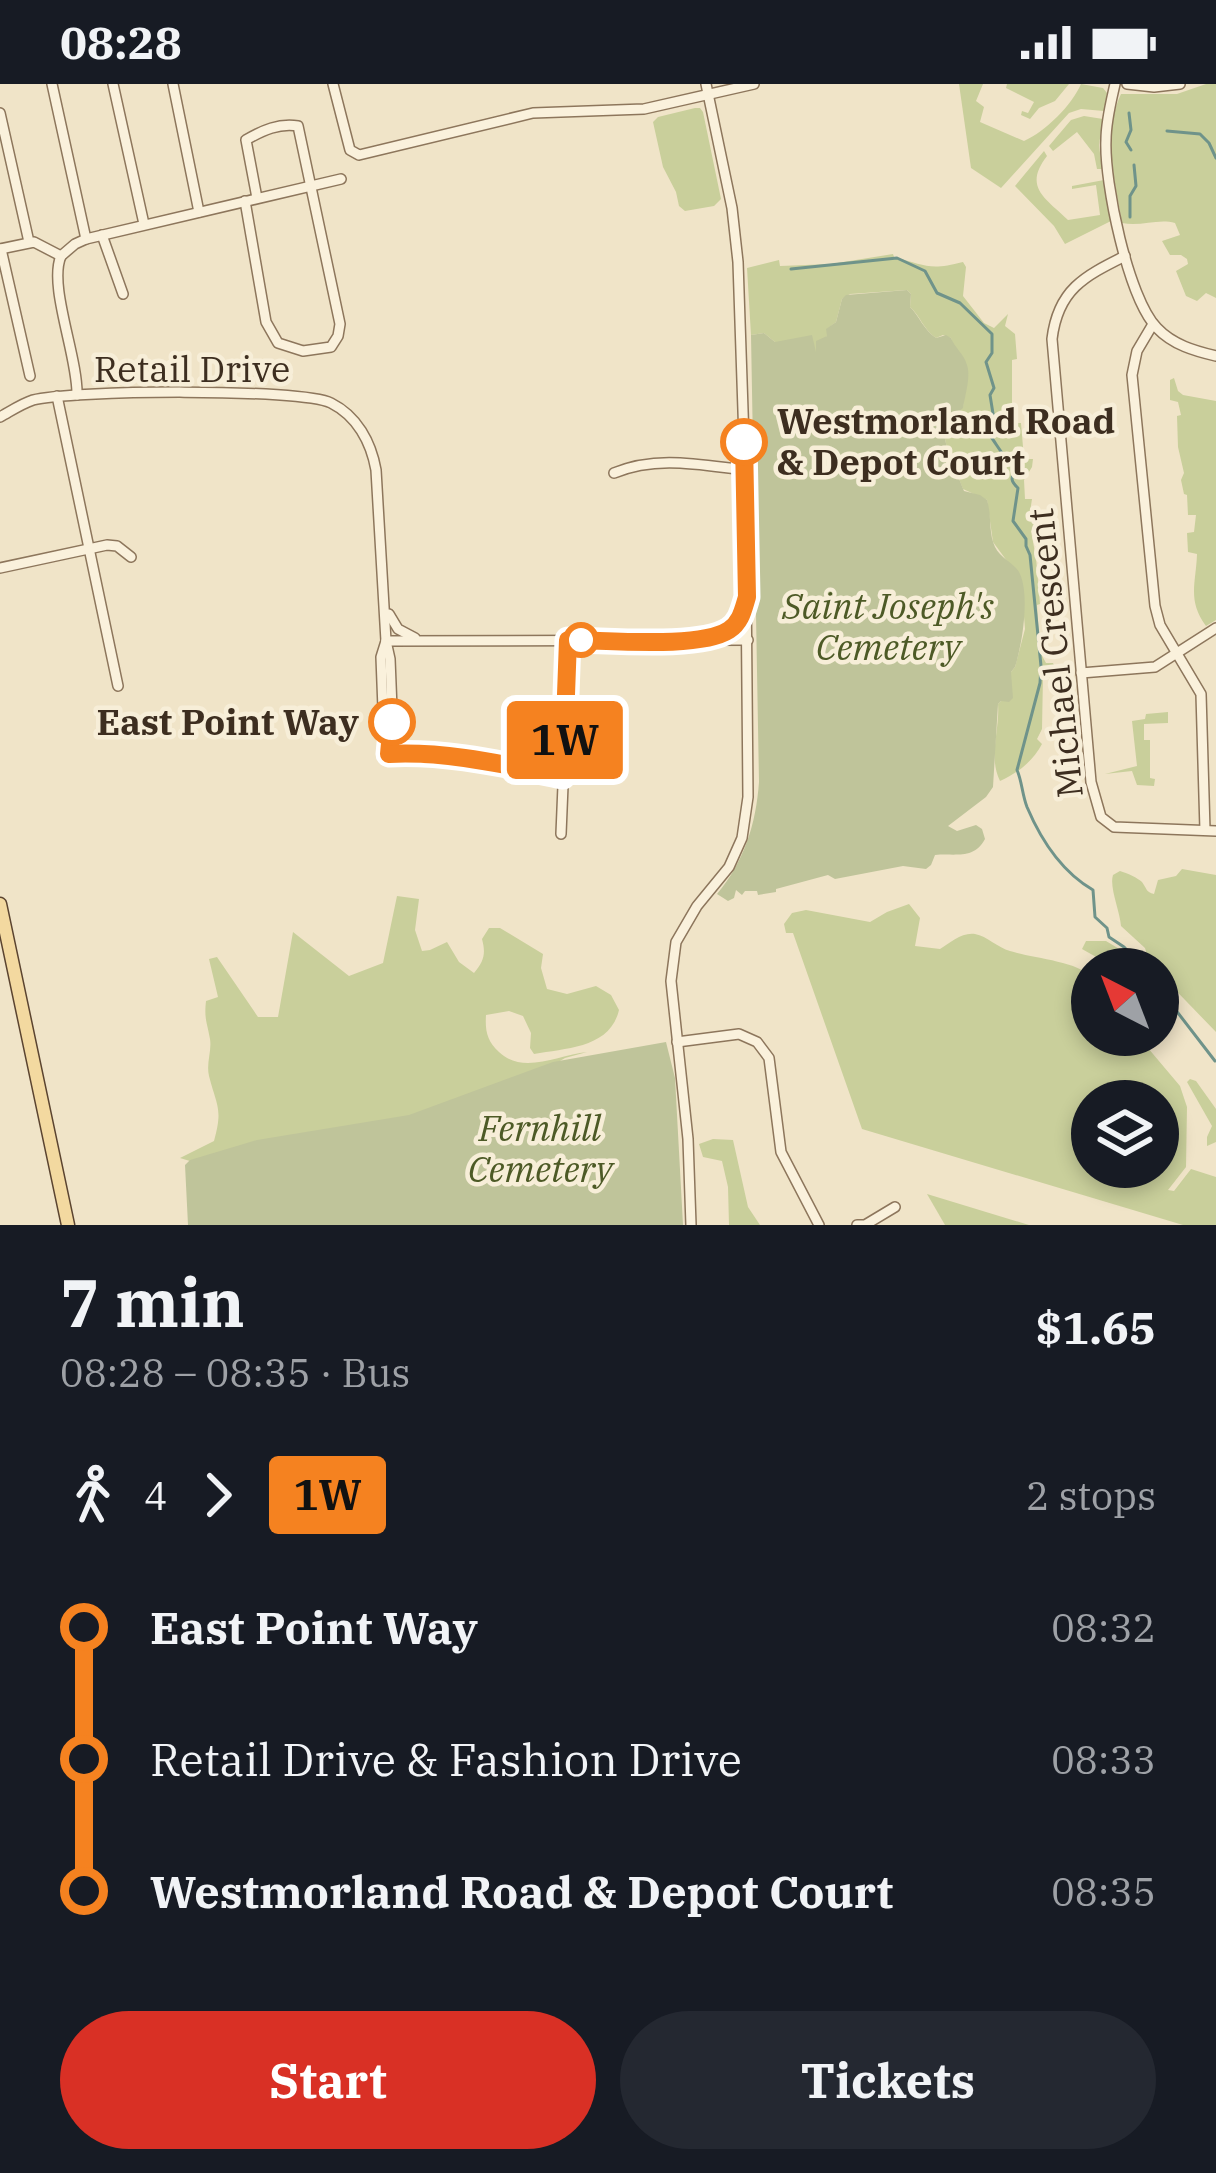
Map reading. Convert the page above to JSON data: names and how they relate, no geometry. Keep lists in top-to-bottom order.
{
  "streets": {
    "street": ["Retail Drive", "Michael Crescent"]
  },
  "parks": ["Saint Joseph's Cemetery", "Fernhill Cemetery"],
  "places": ["Westmorland Road & Depot Court", "East Point Way"],
  "lines": ["bus line 1W"],
  "north": "top left",
  "page": {
    "status": "08:28",
    "on_map": "1W",
    "heading": ["7 min", "08:28 – 08:35 · Bus", "$1.65"],
    "legs": ["4", "1W", "2 stops"],
    "list": [
      {
        "name": "East Point Way",
        "value": "08:32"
      },
      {
        "name": "Retail Drive & Fashion Drive",
        "value": "08:33"
      },
      {
        "name": "Westmorland Road & Depot Court",
        "value": "08:35"
      }
    ],
    "buttons": ["Start", "Tickets"]
  }
}
